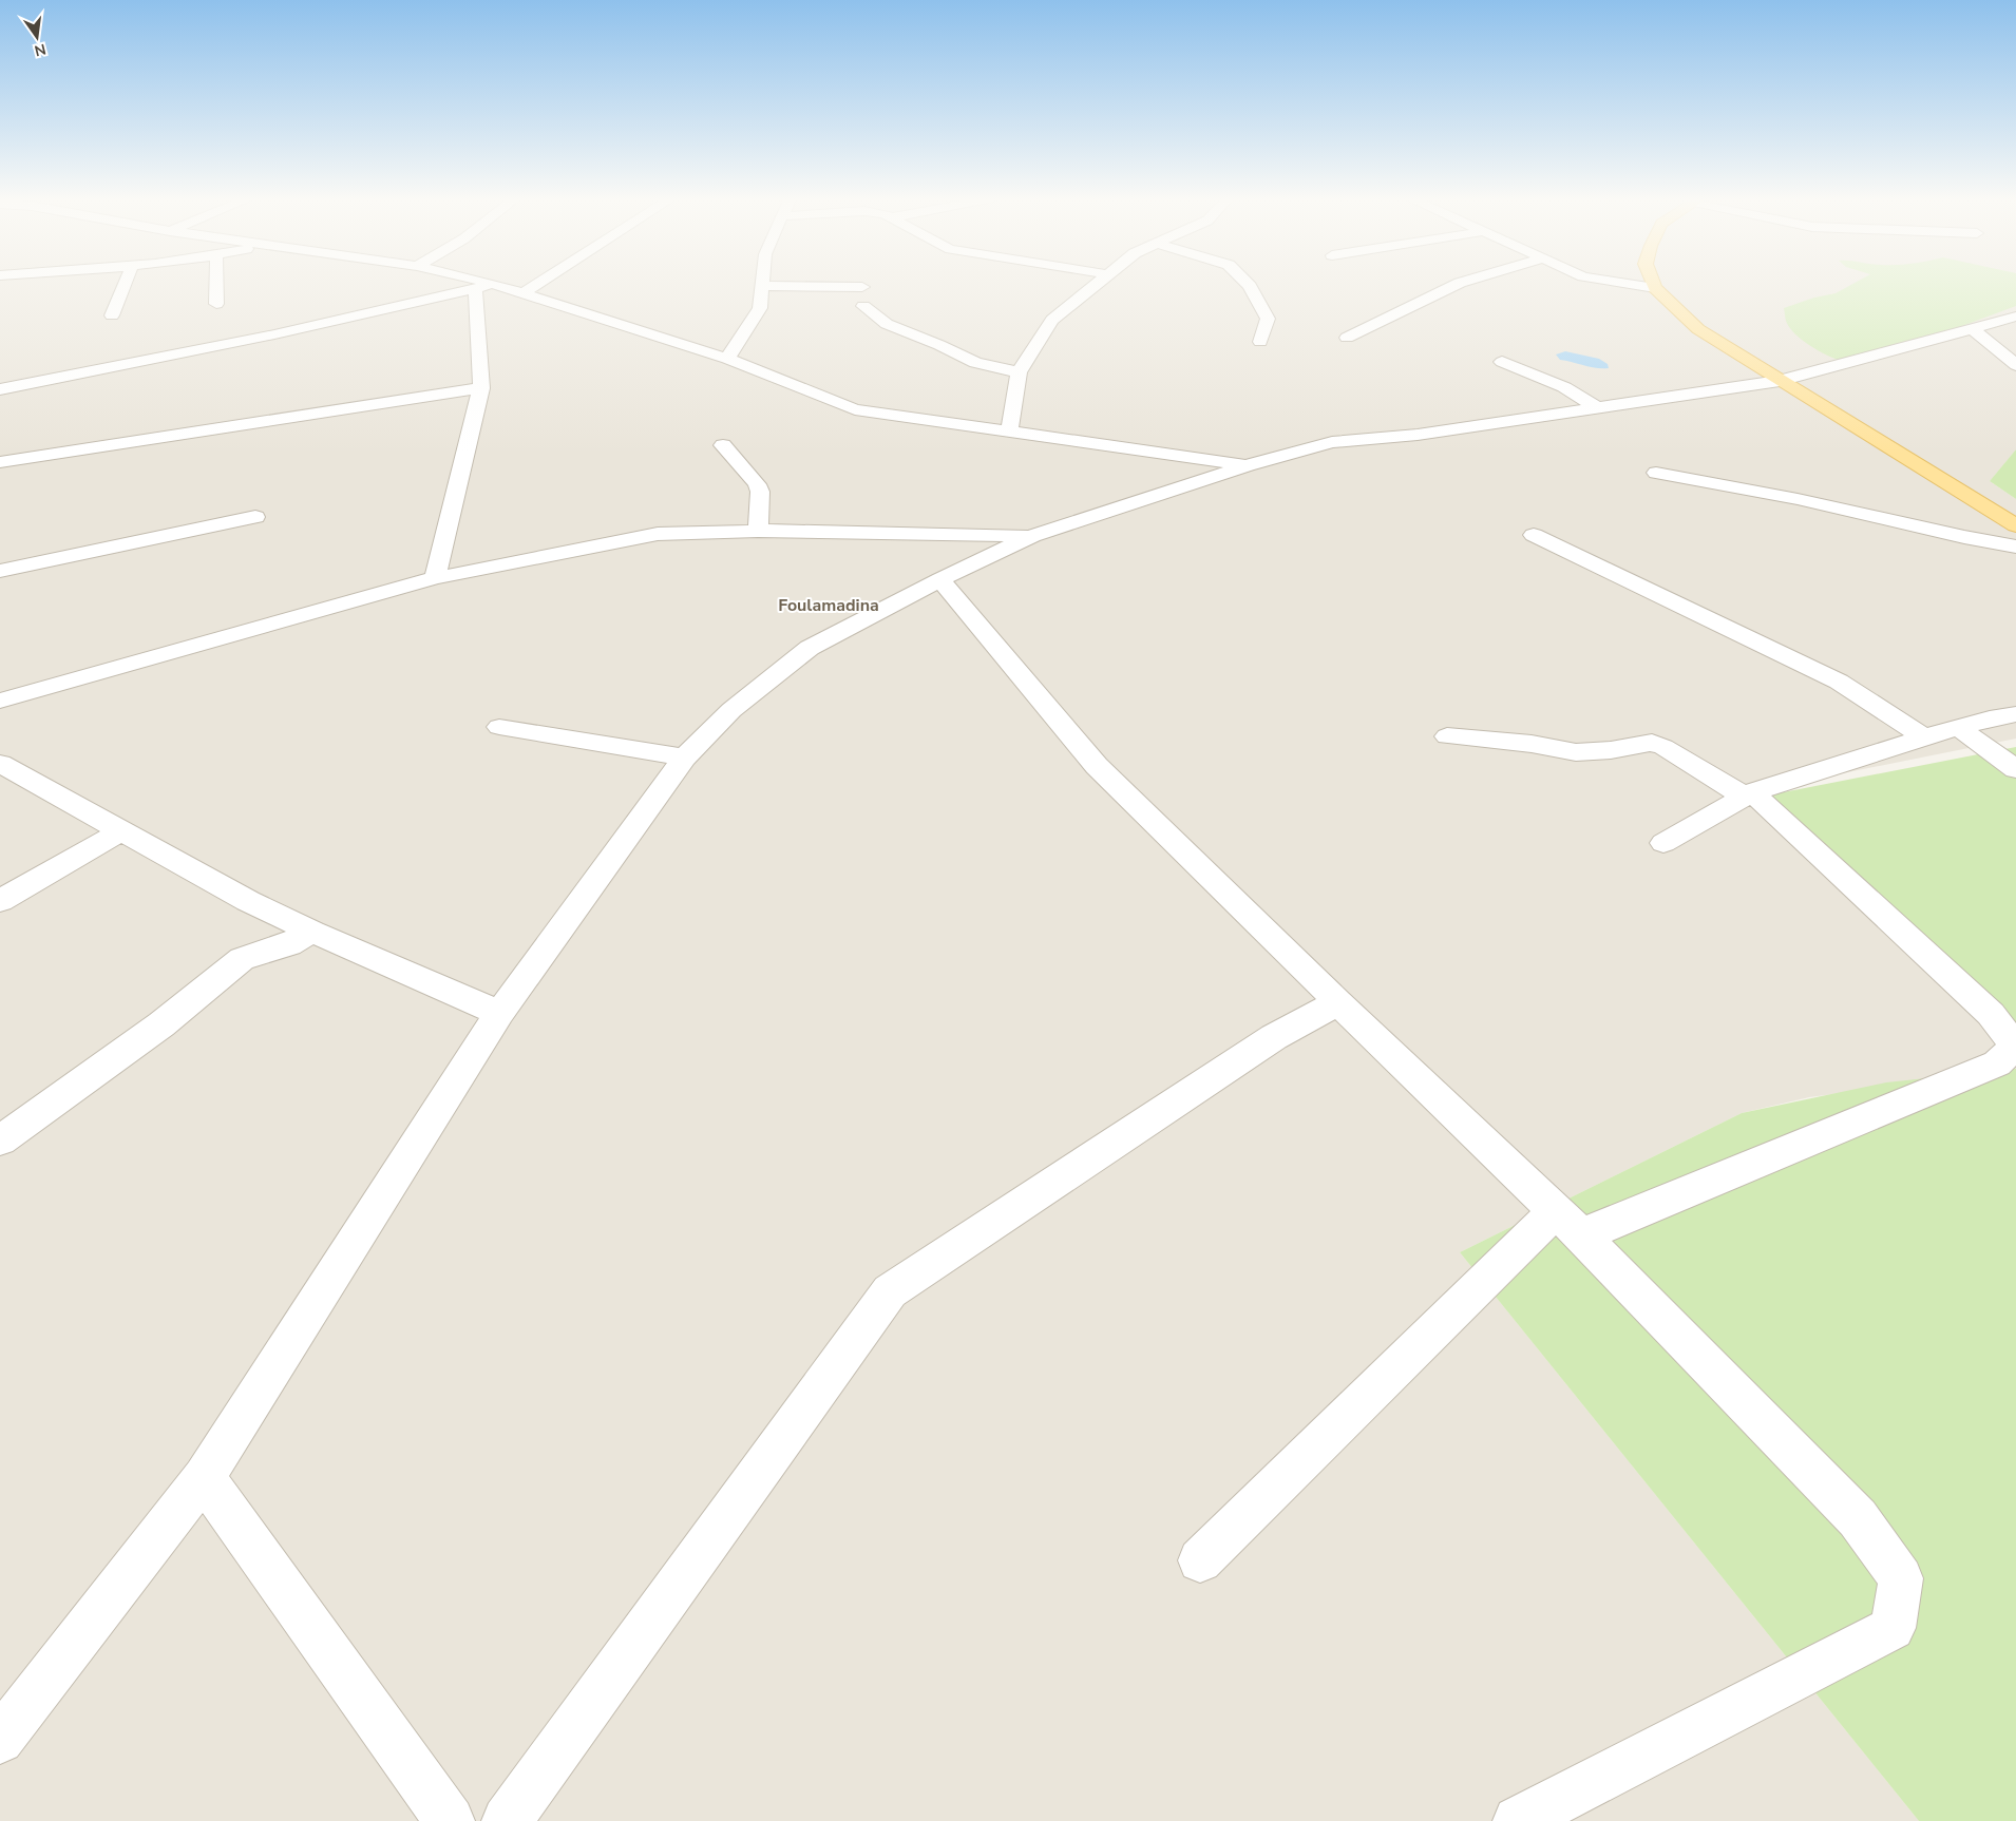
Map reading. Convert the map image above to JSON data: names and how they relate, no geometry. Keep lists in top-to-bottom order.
{
  "districts": ["Foulamadina"],
  "north": "bottom"
}
